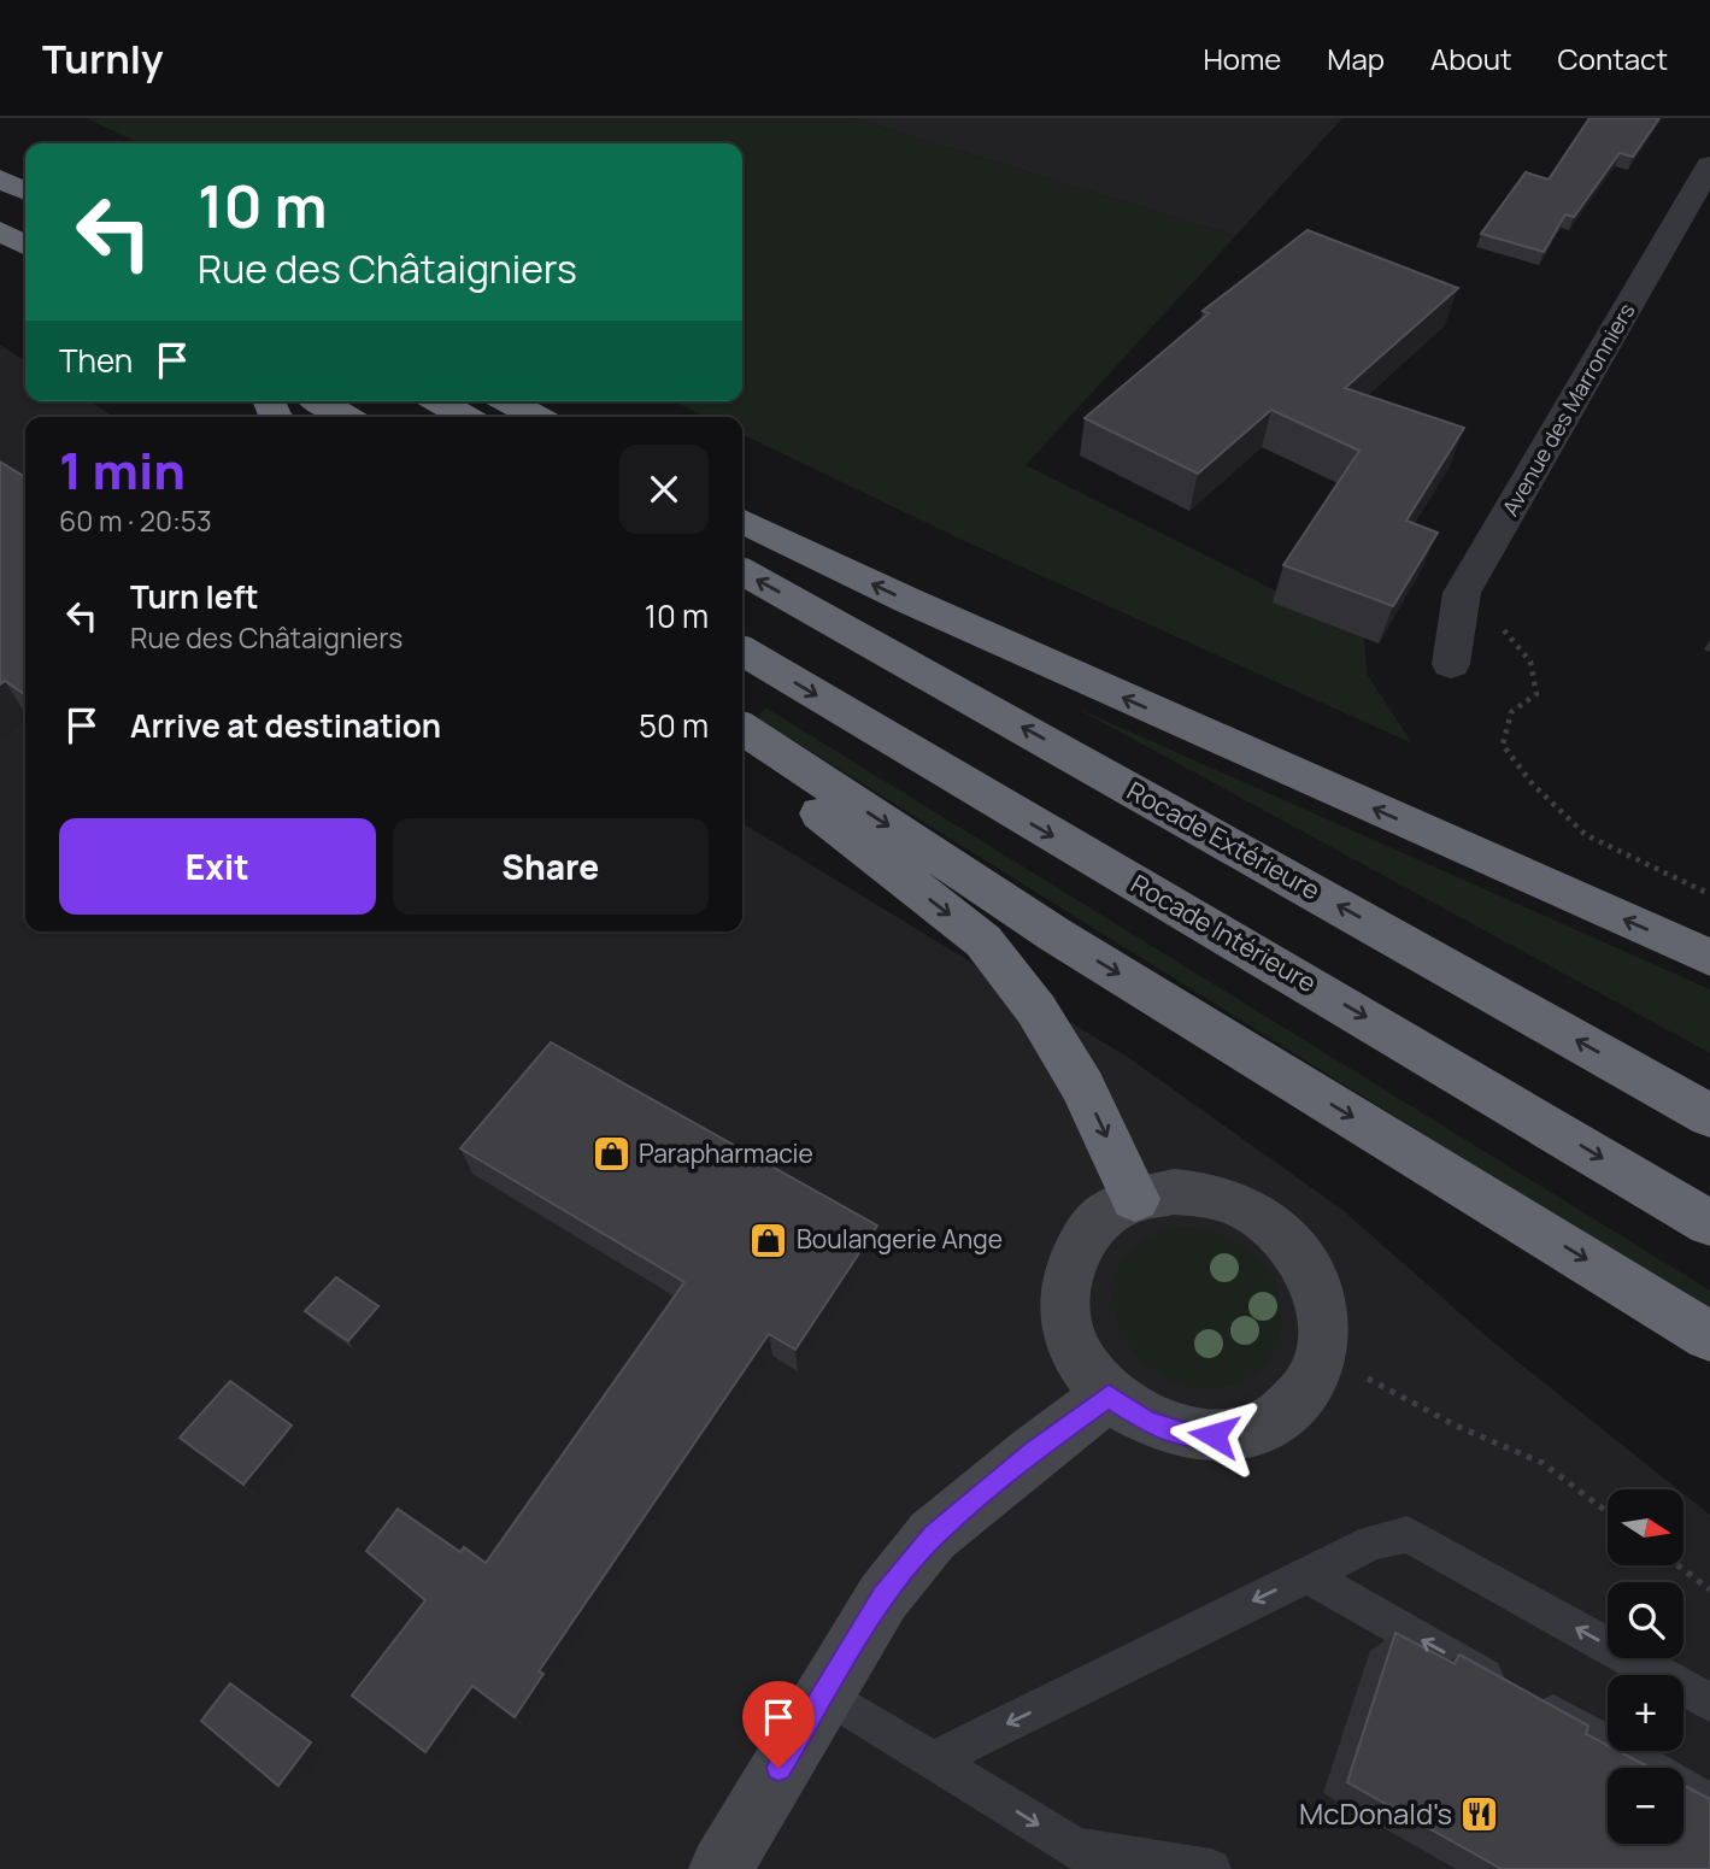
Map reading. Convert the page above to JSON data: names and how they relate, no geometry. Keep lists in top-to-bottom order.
{
  "streets": {
    "highway": ["Rocade Extérieure", "Rocade Intérieure"],
    "street": ["Avenue des Marronniers"]
  },
  "places": {
    "shop": ["Parapharmacie", "Boulangerie Ange"],
    "restaurant": ["McDonald's"]
  },
  "north": "right",
  "page": {
    "header": "Turnly",
    "nav": [
      "Home",
      "Map",
      "About",
      "Contact"
    ],
    "turn": ["10 m", "Rue des Châtaigniers"],
    "then": "Then",
    "heading": ["1 min", "60 m · 20:53"],
    "list": [
      {
        "name": "Turn left",
        "note": "Rue des Châtaigniers",
        "value": "10 m"
      },
      {
        "name": "Arrive at destination",
        "value": "50 m"
      }
    ],
    "buttons": ["Exit", "Share"],
    "map_buttons": ["+", "−"]
  }
}
